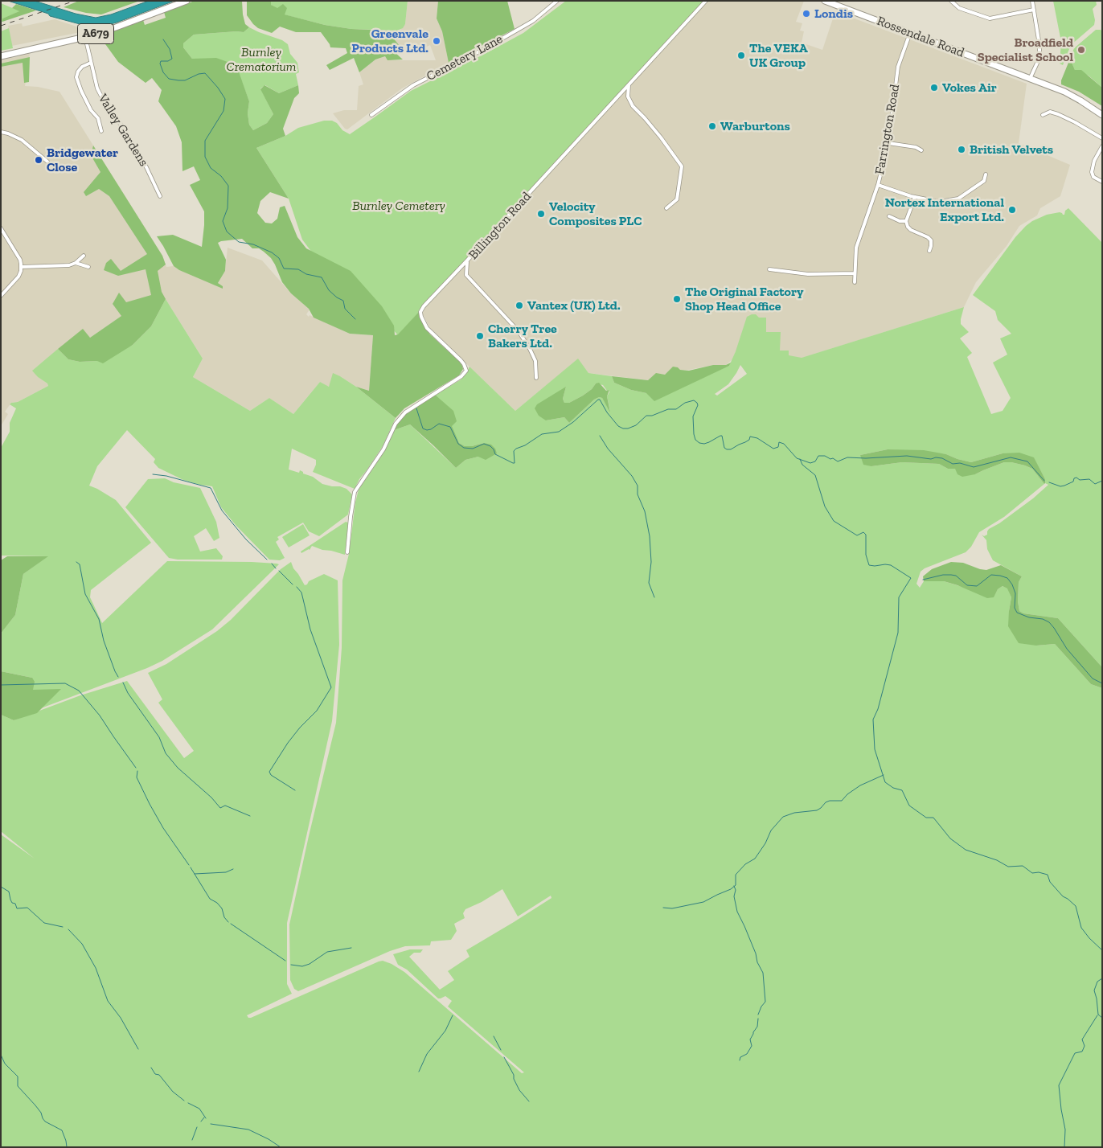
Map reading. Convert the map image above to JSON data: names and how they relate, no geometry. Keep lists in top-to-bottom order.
{
  "streets": {
    "highway": ["A679", "Rossendale Road"],
    "street": [
      "Cemetery Lane",
      "Farrington Road",
      "Valley Gardens",
      "Billington Road"
    ]
  },
  "crossings": [
    ["A679", "Valley Gardens"],
    ["Rossendale Road", "Farrington Road"]
  ],
  "parks": ["Burnley Crematorium", "Burnley Cemetery"],
  "places": [
    "Londis",
    "Greenvale Products Ltd.",
    "Broadfield Specialist School",
    "The VEKA UK Group",
    "Vokes Air",
    "Warburtons",
    "British Velvets",
    "Bridgewater Close",
    "Nortex International Export Ltd.",
    "Velocity Composites PLC",
    "The Original Factory Shop Head Office",
    "Vantex (UK) Ltd.",
    "Cherry Tree Bakers Ltd."
  ]
}
